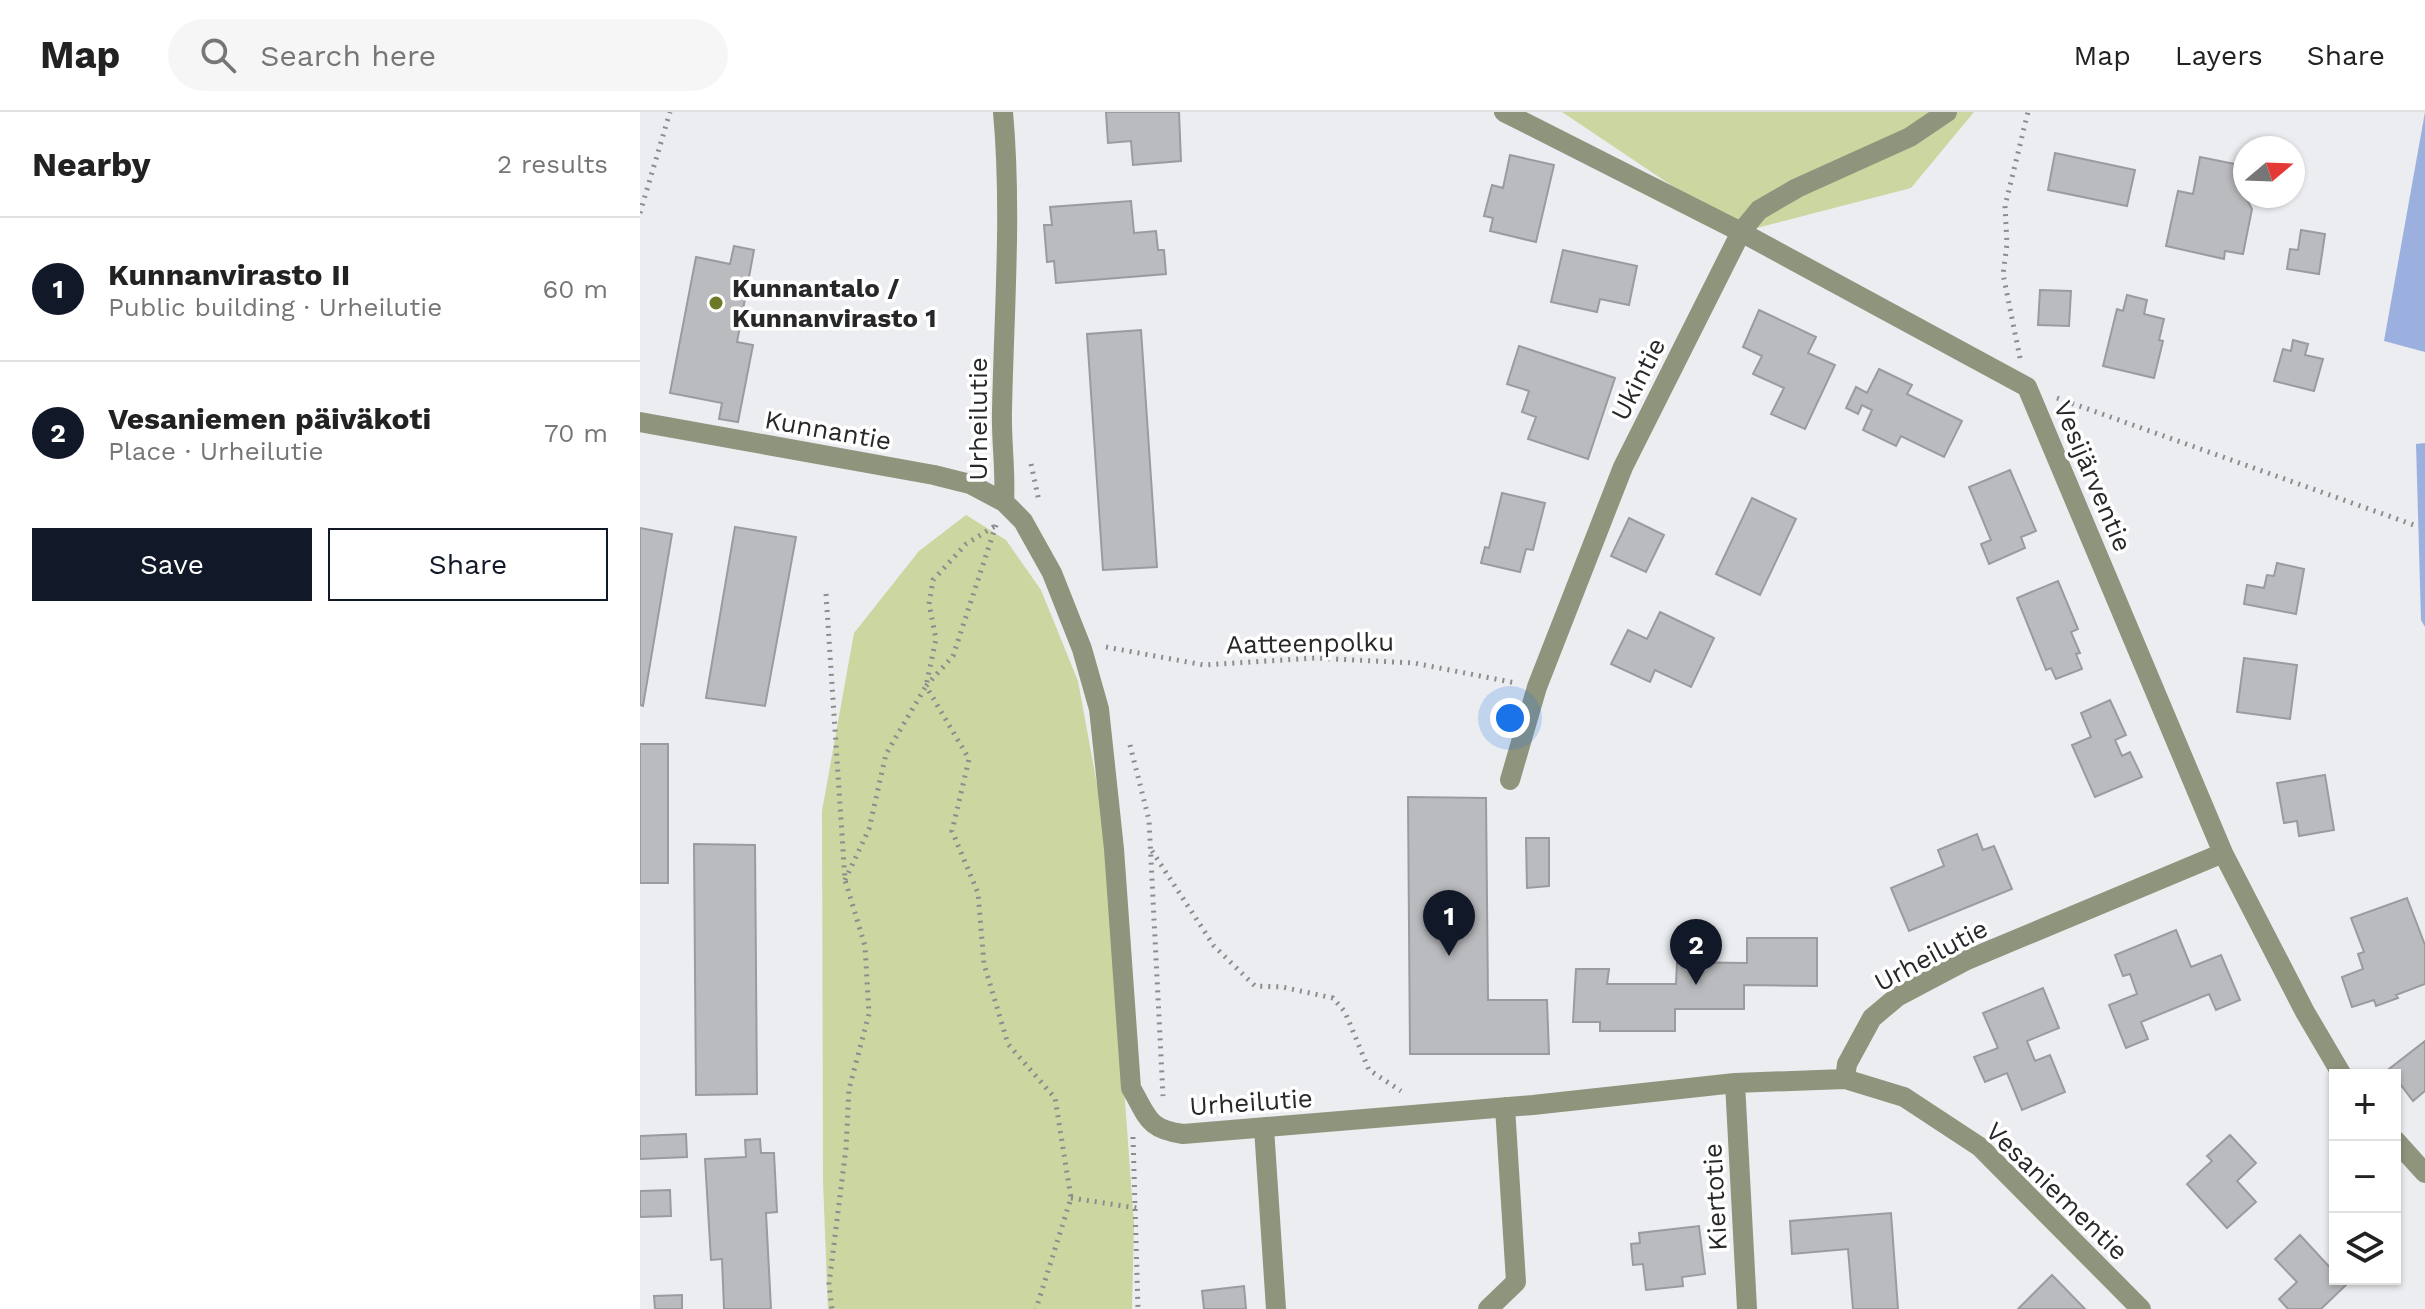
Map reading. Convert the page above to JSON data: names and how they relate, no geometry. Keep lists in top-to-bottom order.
{
  "streets": {
    "street": [
      "Ukintie",
      "Urheilutie",
      "Kunnantie",
      "Vesijärventie",
      "Vesaniementie",
      "Kiertotie"
    ],
    "path": ["Aatteenpolku"]
  },
  "crossings": [
    ["Ukintie", "Vesijärventie"],
    ["Ukintie", "Aatteenpolku"],
    ["Urheilutie", "Kunnantie"],
    ["Urheilutie", "Vesijärventie"],
    ["Urheilutie", "Aatteenpolku"],
    ["Urheilutie", "Vesaniementie"],
    ["Urheilutie", "Kiertotie"]
  ],
  "places": ["Kunnantalo / Kunnanvirasto 1"],
  "north": "right",
  "page": {
    "header": "Map",
    "search": "Search here",
    "nav": ["Map", "Layers", "Share"],
    "heading": ["Nearby", "2 results"],
    "list": [
      {
        "mark": "1",
        "name": "Kunnanvirasto II",
        "note": "Public building · Urheilutie",
        "value": "60 m"
      },
      {
        "mark": "2",
        "name": "Vesaniemen päiväkoti",
        "note": "Place · Urheilutie",
        "value": "70 m"
      }
    ],
    "buttons": ["Save", "Share"],
    "pins": ["1", "2"],
    "map_buttons": ["+", "−"]
  }
}
